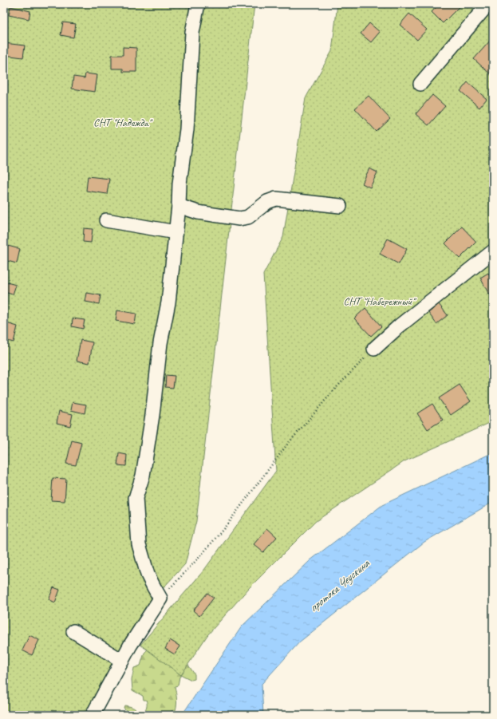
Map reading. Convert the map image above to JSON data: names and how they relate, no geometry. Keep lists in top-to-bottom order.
{
  "water": ["протока Чеускина"],
  "parks": ["СНТ \"Надежда\"", "СНТ \"Набережный\""]
}
